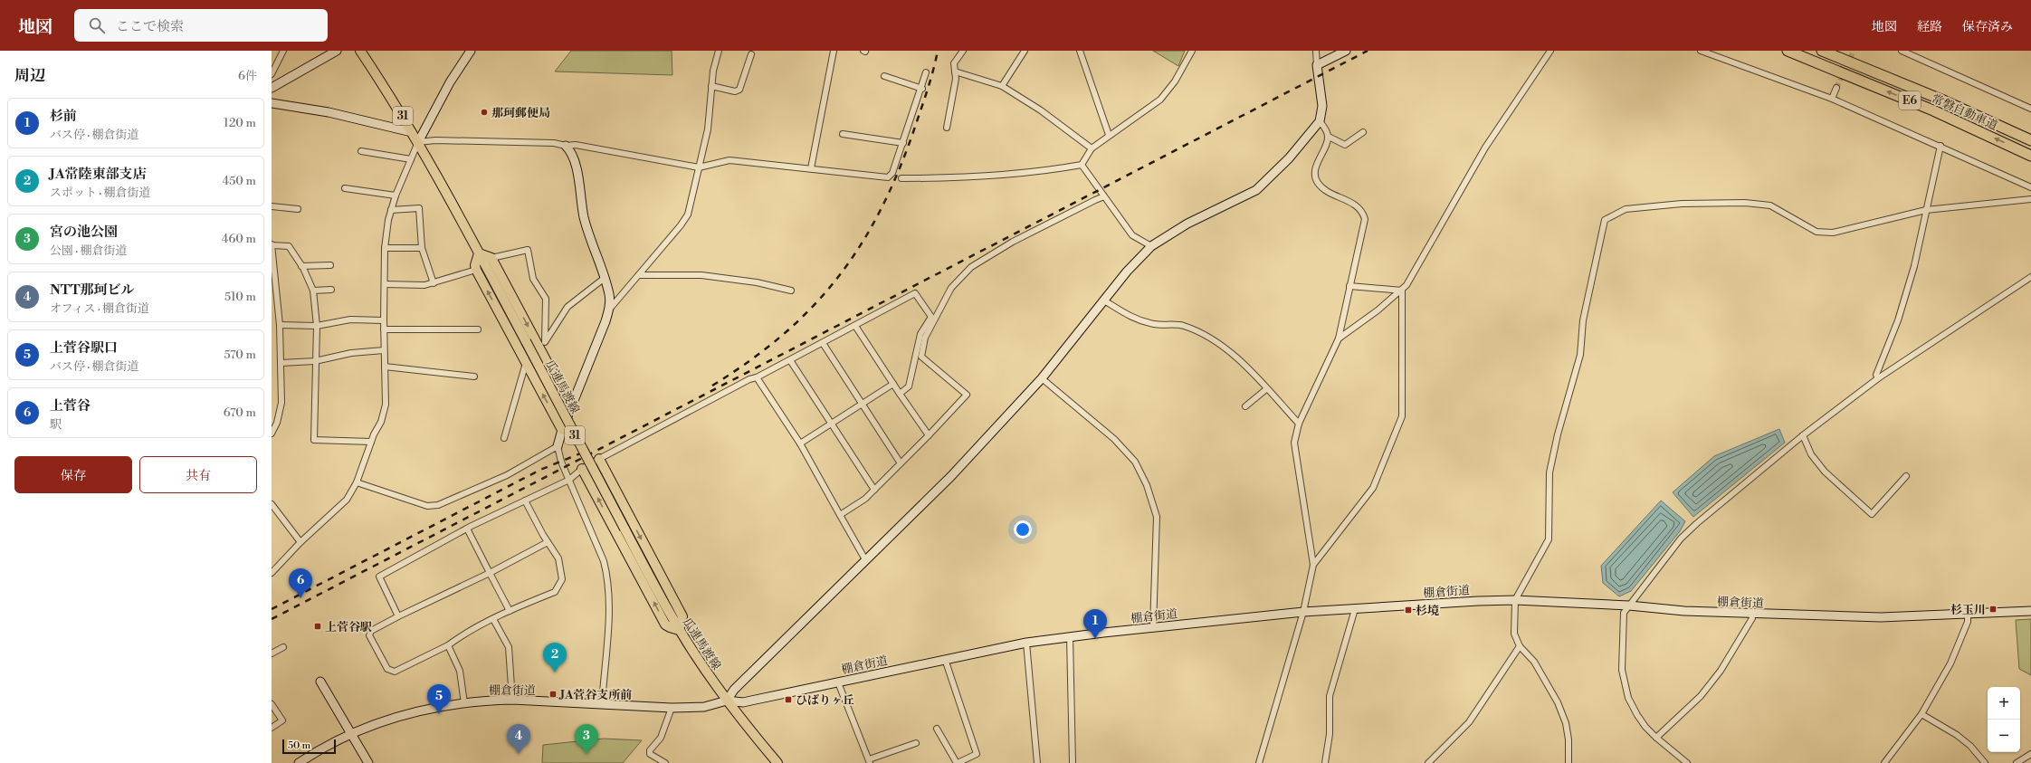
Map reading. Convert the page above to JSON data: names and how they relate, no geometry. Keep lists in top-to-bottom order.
{
  "streets": {
    "highway": ["E6", "常磐自動車道"],
    "main road": ["31", "瓜連馬渡線"],
    "street": ["棚倉街道"]
  },
  "crossings": [
    ["瓜連馬渡線", "棚倉街道"]
  ],
  "places": {
    "other": ["那珂郵便局"],
    "transit": [
      "杉玉川",
      "杉境",
      "上菅谷駅",
      "JA菅谷支所前",
      "ひばりヶ丘"
    ]
  },
  "scale_bar": "50 m",
  "page": {
    "header": "地図",
    "search": "ここで検索",
    "nav": ["地図", "経路", "保存済み"],
    "heading": ["周辺", "6件"],
    "list": [
      {
        "mark": "1",
        "name": "杉前",
        "note": "バス停 · 棚倉街道",
        "value": "120 m"
      },
      {
        "mark": "2",
        "name": "JA常陸東部支店",
        "note": "スポット · 棚倉街道",
        "value": "450 m"
      },
      {
        "mark": "3",
        "name": "宮の池公園",
        "note": "公園 · 棚倉街道",
        "value": "460 m"
      },
      {
        "mark": "4",
        "name": "NTT那珂ビル",
        "note": "オフィス · 棚倉街道",
        "value": "510 m"
      },
      {
        "mark": "5",
        "name": "上菅谷駅口",
        "note": "バス停 · 棚倉街道",
        "value": "570 m"
      },
      {
        "mark": "6",
        "name": "上菅谷",
        "note": "駅",
        "value": "670 m"
      }
    ],
    "buttons": ["保存", "共有"],
    "pins": [
      "6",
      "1",
      "2",
      "5",
      "3",
      "4"
    ],
    "map_buttons": ["+", "−"],
    "scale": "50 m"
  }
}
